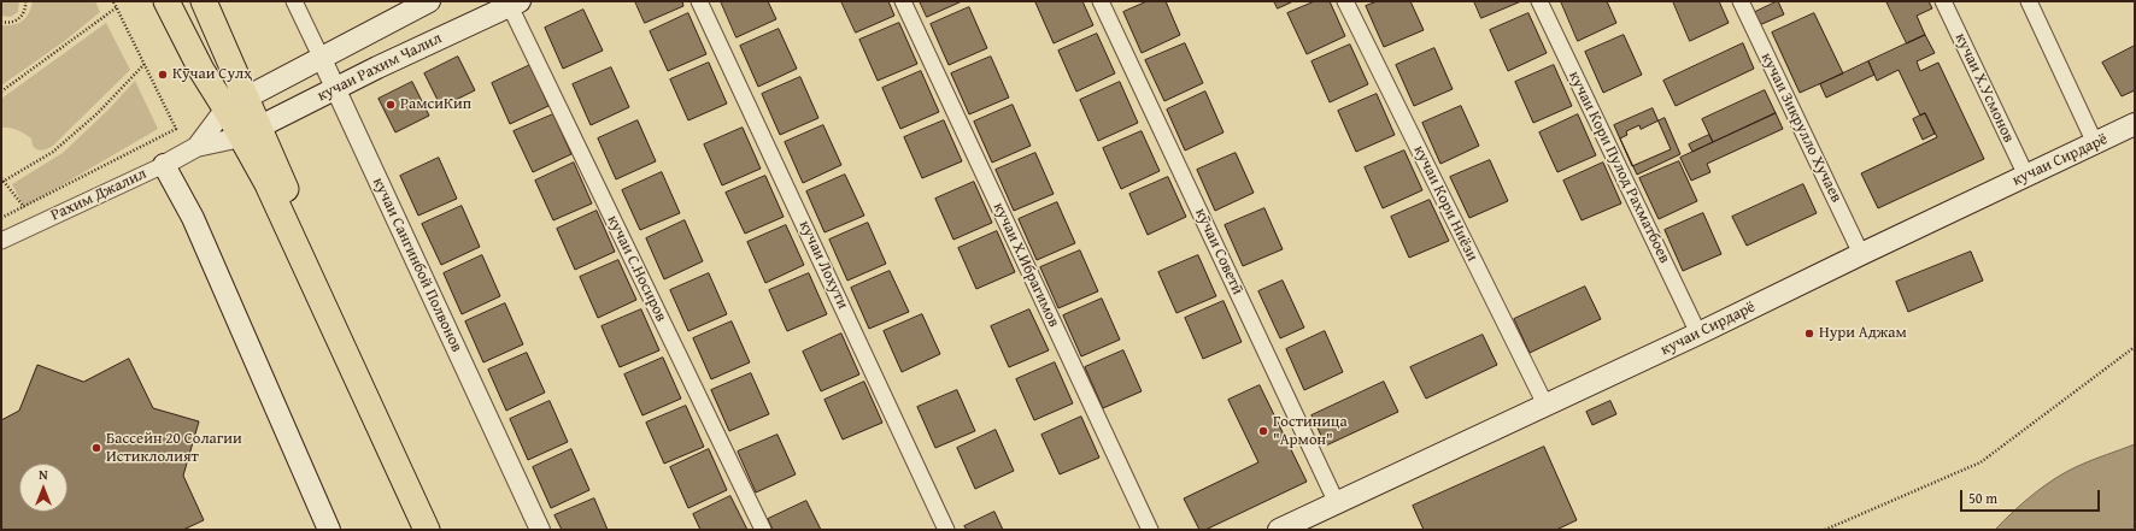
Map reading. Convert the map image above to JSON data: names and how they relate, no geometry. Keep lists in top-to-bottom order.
{
  "streets": {
    "main road": ["кучаи Рахим Чалил", "кучаи Сирдарё"],
    "street": [
      "кучаи Х.Усмонов",
      "кучаи Зикрулло Хучаев",
      "кучаи Кори Пулод Рахматбоев",
      "Рахим Джалил",
      "кучаи Кори Ниёзи",
      "кӯчаи Советӣ",
      "кучаи Сангинбой Полвонов",
      "кучаи Лохути",
      "кучаи Х.Ибрагимов",
      "кучаи С.Носиров"
    ]
  },
  "crossings": [
    ["кучаи Рахим Чалил", "кучаи Сангинбой Полвонов"],
    ["кучаи Рахим Чалил", "кучаи С.Носиров"],
    ["кучаи Х.Усмонов", "кучаи Сирдарё"],
    ["кучаи Зикрулло Хучаев", "кучаи Сирдарё"],
    ["кучаи Сирдарё", "кучаи Кори Пулод Рахматбоев"],
    ["кучаи Сирдарё", "кучаи Кори Ниёзи"],
    ["кучаи Сирдарё", "кӯчаи Советӣ"]
  ],
  "places": [
    "Кӯчаи Сулҳ",
    "РамсиКип",
    "Нури Аджам",
    "Гостиница \"Армон\"",
    "Бассейн 20 Солагии Истиклолият"
  ],
  "scale_bar": "50 m",
  "north": "top"
}
